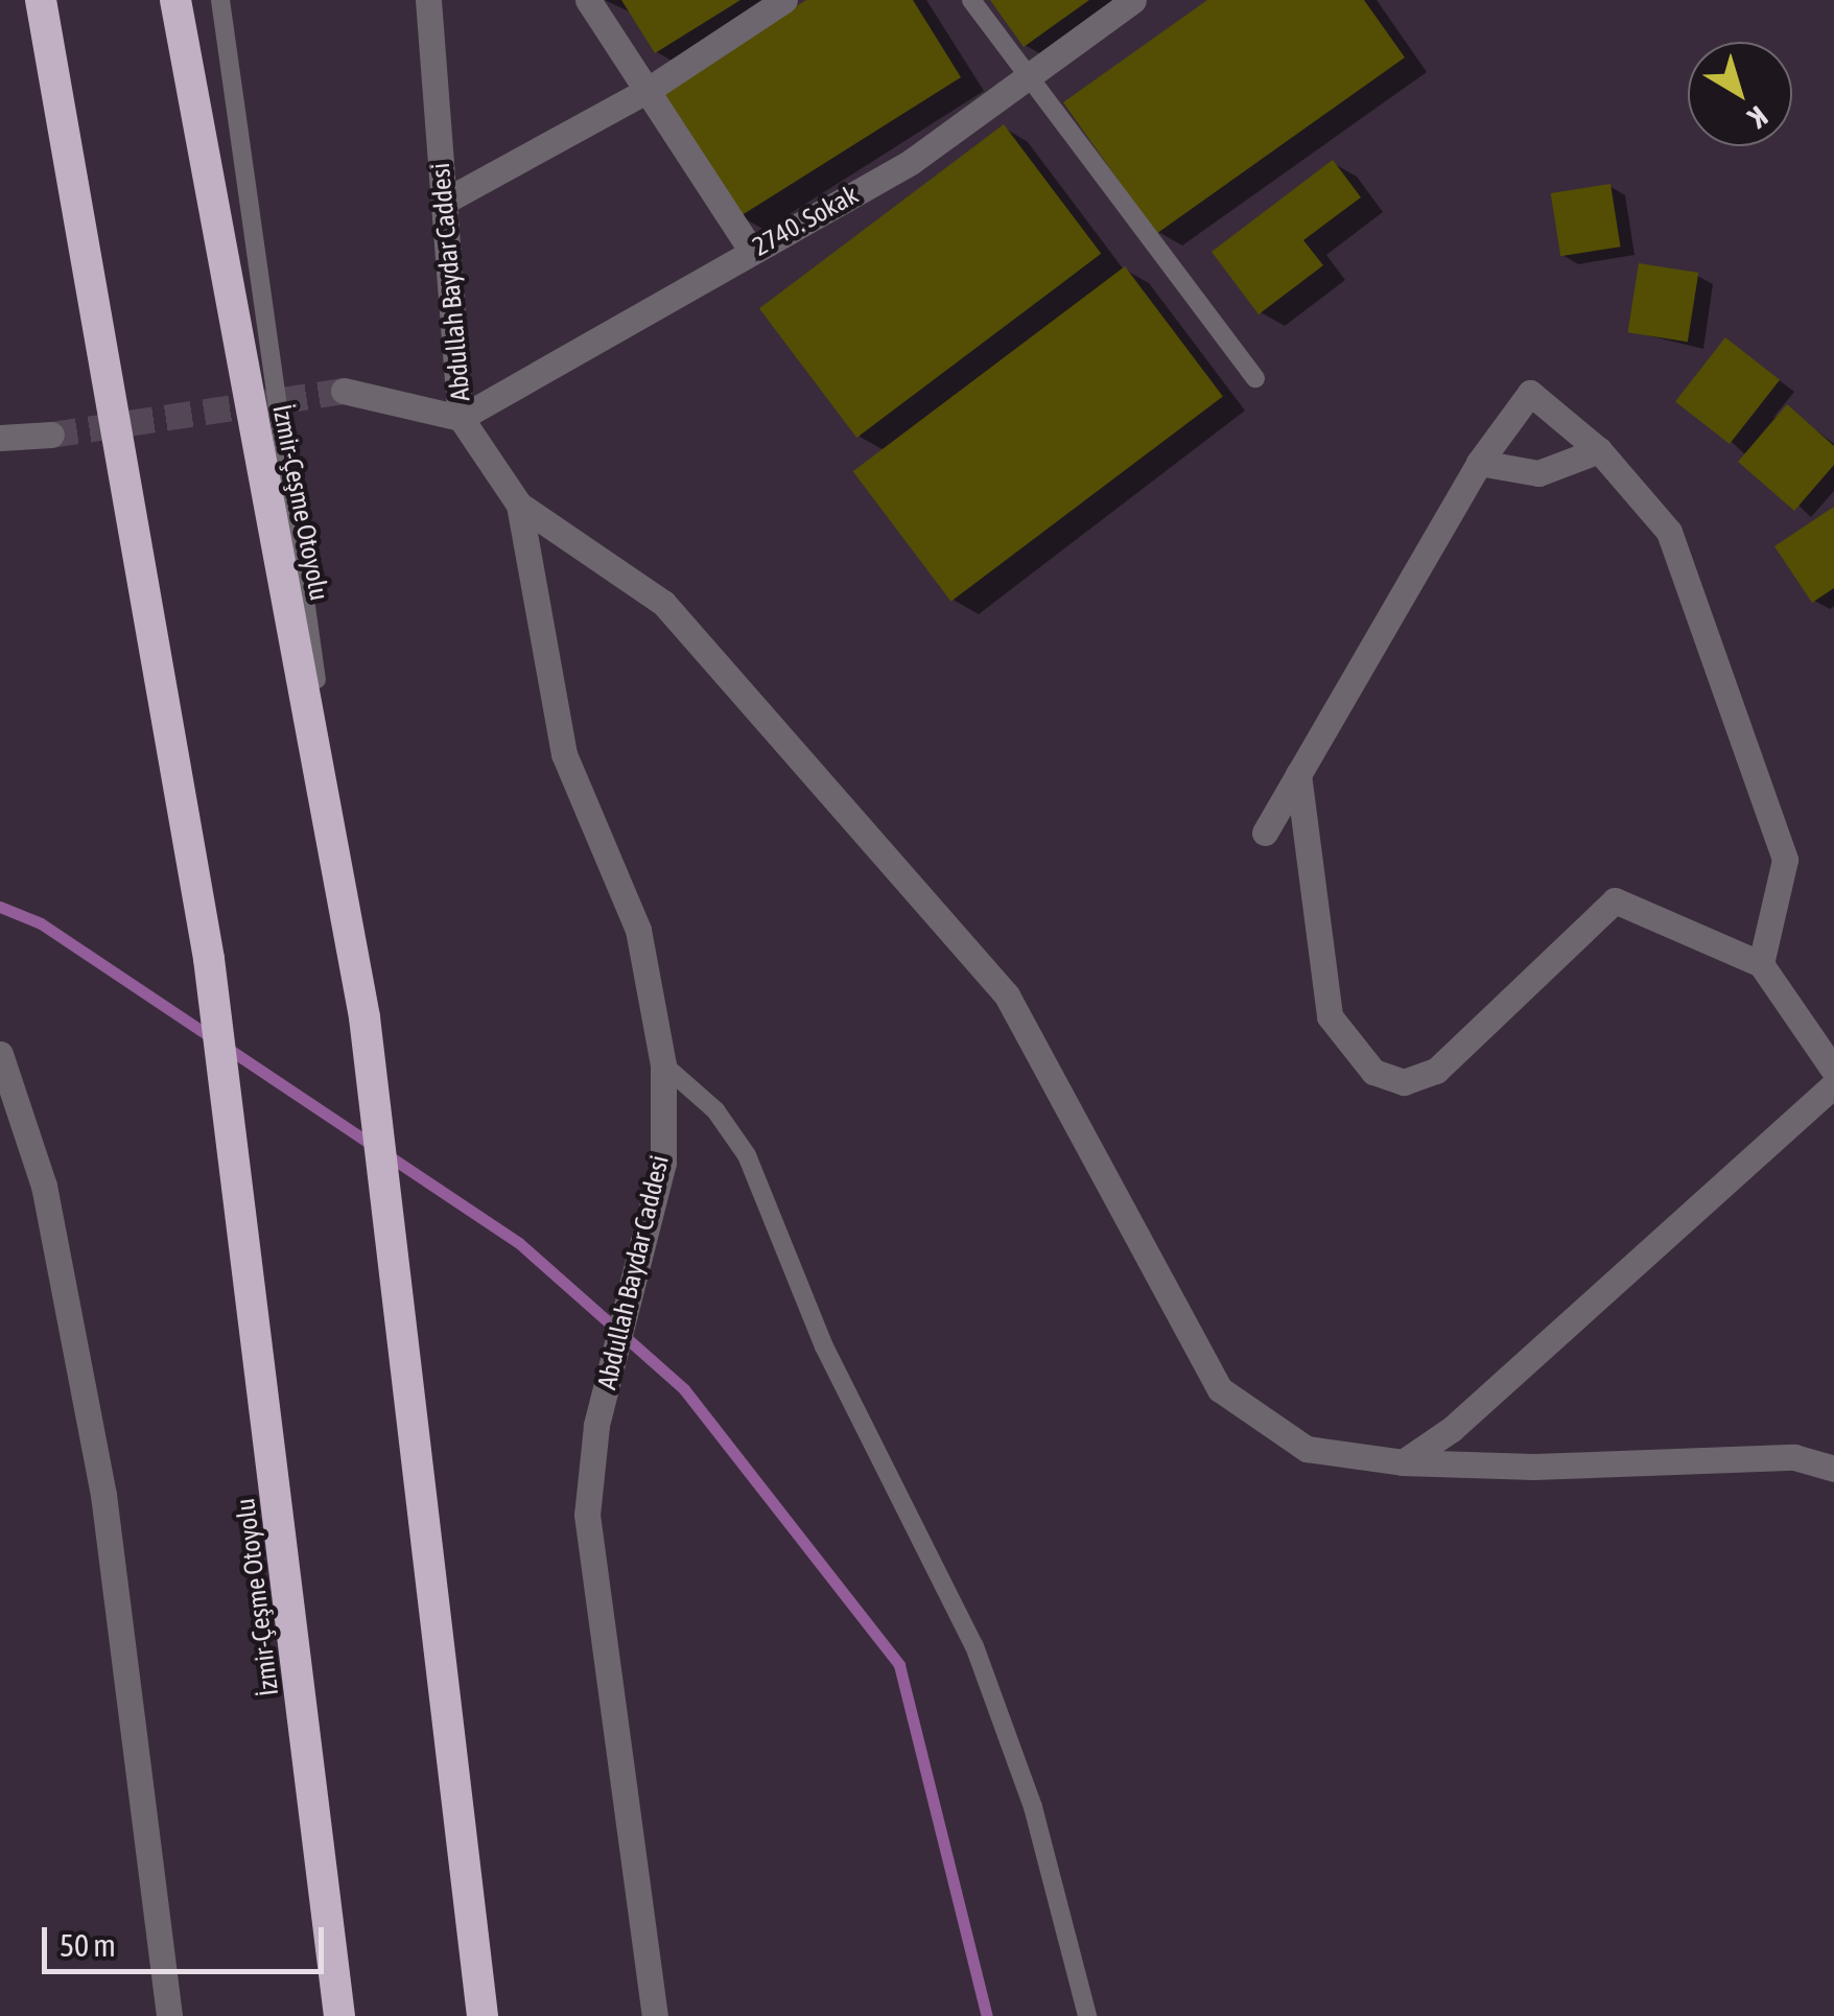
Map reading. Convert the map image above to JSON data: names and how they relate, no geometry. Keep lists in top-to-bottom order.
{
  "streets": {
    "highway": ["İzmir-Çeşme Otoyolu"],
    "street": ["2740. Sokak", "Abdullah Baydar Caddesi"]
  },
  "crossings": [
    ["2740. Sokak", "Abdullah Baydar Caddesi"]
  ],
  "scale_bar": "50 m",
  "north": "bottom right"
}
